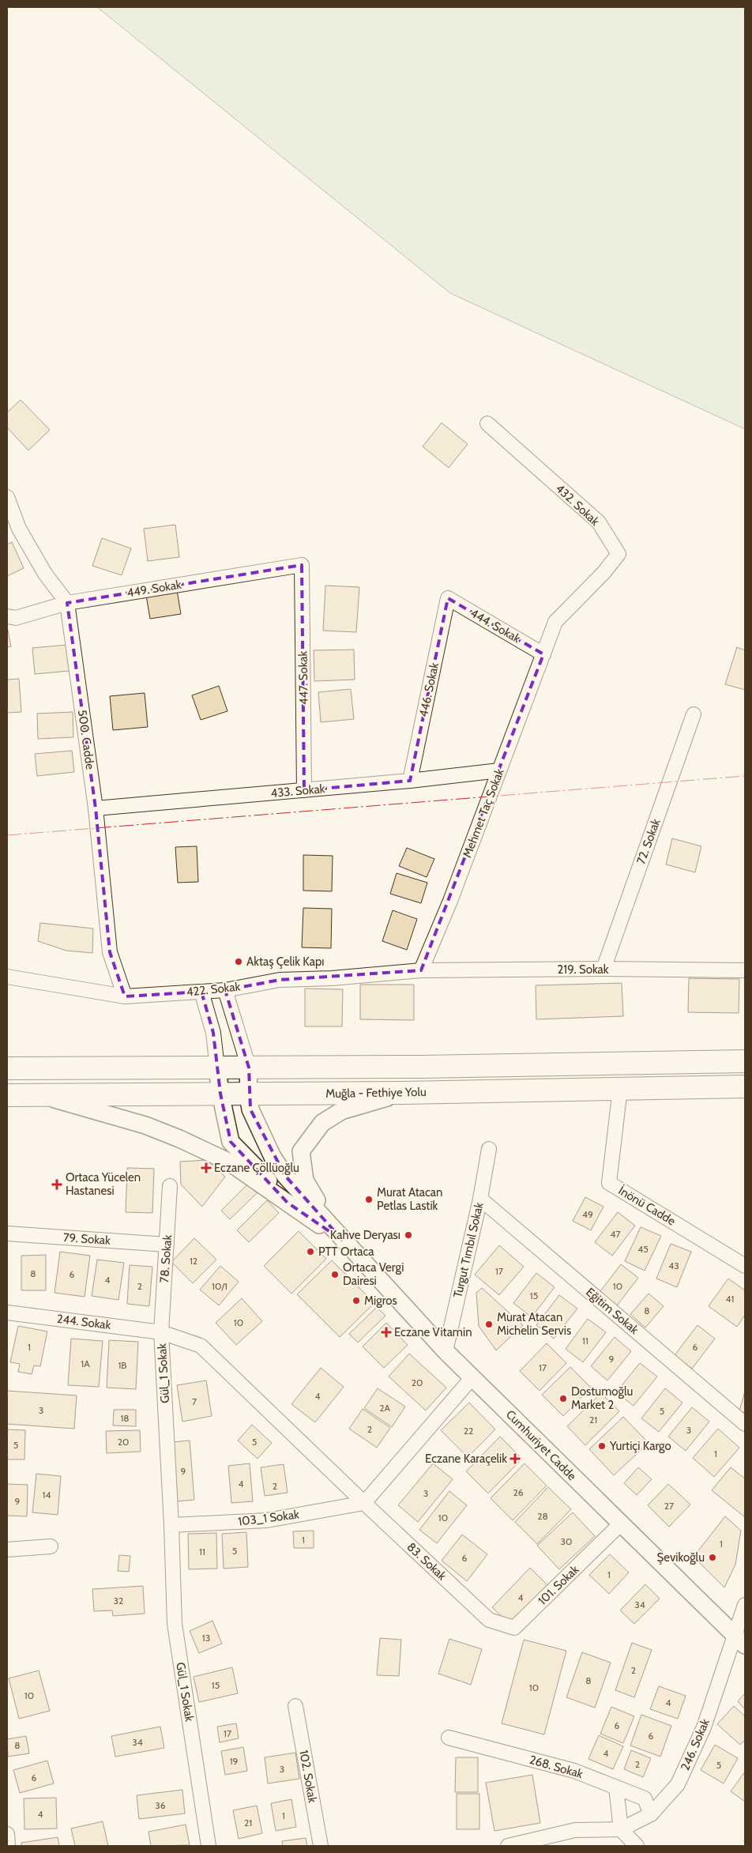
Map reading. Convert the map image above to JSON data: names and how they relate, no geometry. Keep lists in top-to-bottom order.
{
  "streets": {
    "highway": ["Muğla - Fethiye Yolu"],
    "street": [
      "432. Sokak",
      "449. Sokak",
      "444. Sokak",
      "447. Sokak",
      "446. Sokak",
      "500. Cadde",
      "433. Sokak",
      "Mehmet Taç Sokak",
      "72. Sokak",
      "219. Sokak",
      "422. Sokak",
      "İnönü Cadde",
      "79. Sokak",
      "Turgut Tımbıl Sokak",
      "78. Sokak",
      "Eğitim Sokak",
      "244. Sokak",
      "Gül_1 Sokak",
      "Cumhuriyet Cadde",
      "103_1 Sokak",
      "83. Sokak",
      "101. Sokak",
      "246. Sokak",
      "268. Sokak",
      "102. Sokak"
    ]
  },
  "crossings": [
    ["432. Sokak", "444. Sokak"],
    ["432. Sokak", "Mehmet Taç Sokak"],
    ["449. Sokak", "447. Sokak"],
    ["449. Sokak", "500. Cadde"],
    ["444. Sokak", "446. Sokak"],
    ["444. Sokak", "Mehmet Taç Sokak"],
    ["447. Sokak", "433. Sokak"],
    ["446. Sokak", "433. Sokak"],
    ["500. Cadde", "433. Sokak"],
    ["500. Cadde", "422. Sokak"],
    ["433. Sokak", "Mehmet Taç Sokak"],
    ["Mehmet Taç Sokak", "219. Sokak"],
    ["Mehmet Taç Sokak", "422. Sokak"],
    ["72. Sokak", "219. Sokak"],
    ["219. Sokak", "422. Sokak"],
    ["Muğla - Fethiye Yolu", "İnönü Cadde"],
    ["79. Sokak", "78. Sokak"],
    ["Turgut Tımbıl Sokak", "Eğitim Sokak"],
    ["Turgut Tımbıl Sokak", "Cumhuriyet Cadde"],
    ["78. Sokak", "244. Sokak"],
    ["78. Sokak", "Gül_1 Sokak"],
    ["244. Sokak", "Gül_1 Sokak"],
    ["Gül_1 Sokak", "103_1 Sokak"],
    ["Gül_1 Sokak", "83. Sokak"],
    ["Cumhuriyet Cadde", "101. Sokak"],
    ["Cumhuriyet Cadde", "246. Sokak"],
    ["103_1 Sokak", "83. Sokak"],
    ["83. Sokak", "101. Sokak"],
    ["246. Sokak", "268. Sokak"]
  ],
  "places": {
    "other": [
      "Aktaş Çelik Kapı",
      "Murat Atacan Petlas Lastik",
      "Kahve Deryası",
      "PTT Ortaca",
      "Ortaca Vergi Dairesi",
      "Migros",
      "Murat Atacan Michelin Servis",
      "Dostumoğlu Market 2",
      "Yurtiçi Kargo",
      "Şevikoğlu"
    ],
    "health": [
      "Eczane Çöllüoğlu",
      "Ortaca Yücelen Hastanesi",
      "Eczane Vitamin",
      "Eczane Karaçelik"
    ]
  },
  "house_numbers": [
    "49",
    "47",
    "45",
    "12",
    "43",
    "17",
    "8",
    "6",
    "4",
    "2",
    "10/1",
    "10",
    "15",
    "41",
    "8",
    "10",
    "11",
    "1",
    "6",
    "9",
    "1A",
    "1B",
    "17",
    "20",
    "4",
    "7",
    "2A",
    "3",
    "5",
    "18",
    "21",
    "2",
    "3",
    "22",
    "20",
    "5",
    "5",
    "1",
    "9",
    "4",
    "2",
    "26",
    "3",
    "14",
    "9",
    "27",
    "28",
    "10",
    "1",
    "30",
    "1",
    "5",
    "11",
    "6",
    "1",
    "4",
    "32",
    "34",
    "13",
    "2",
    "8",
    "15",
    "10",
    "10",
    "4",
    "6",
    "17",
    "6",
    "34",
    "8",
    "4",
    "19",
    "2",
    "5",
    "3",
    "6",
    "36",
    "4",
    "1",
    "21"
  ]
}
